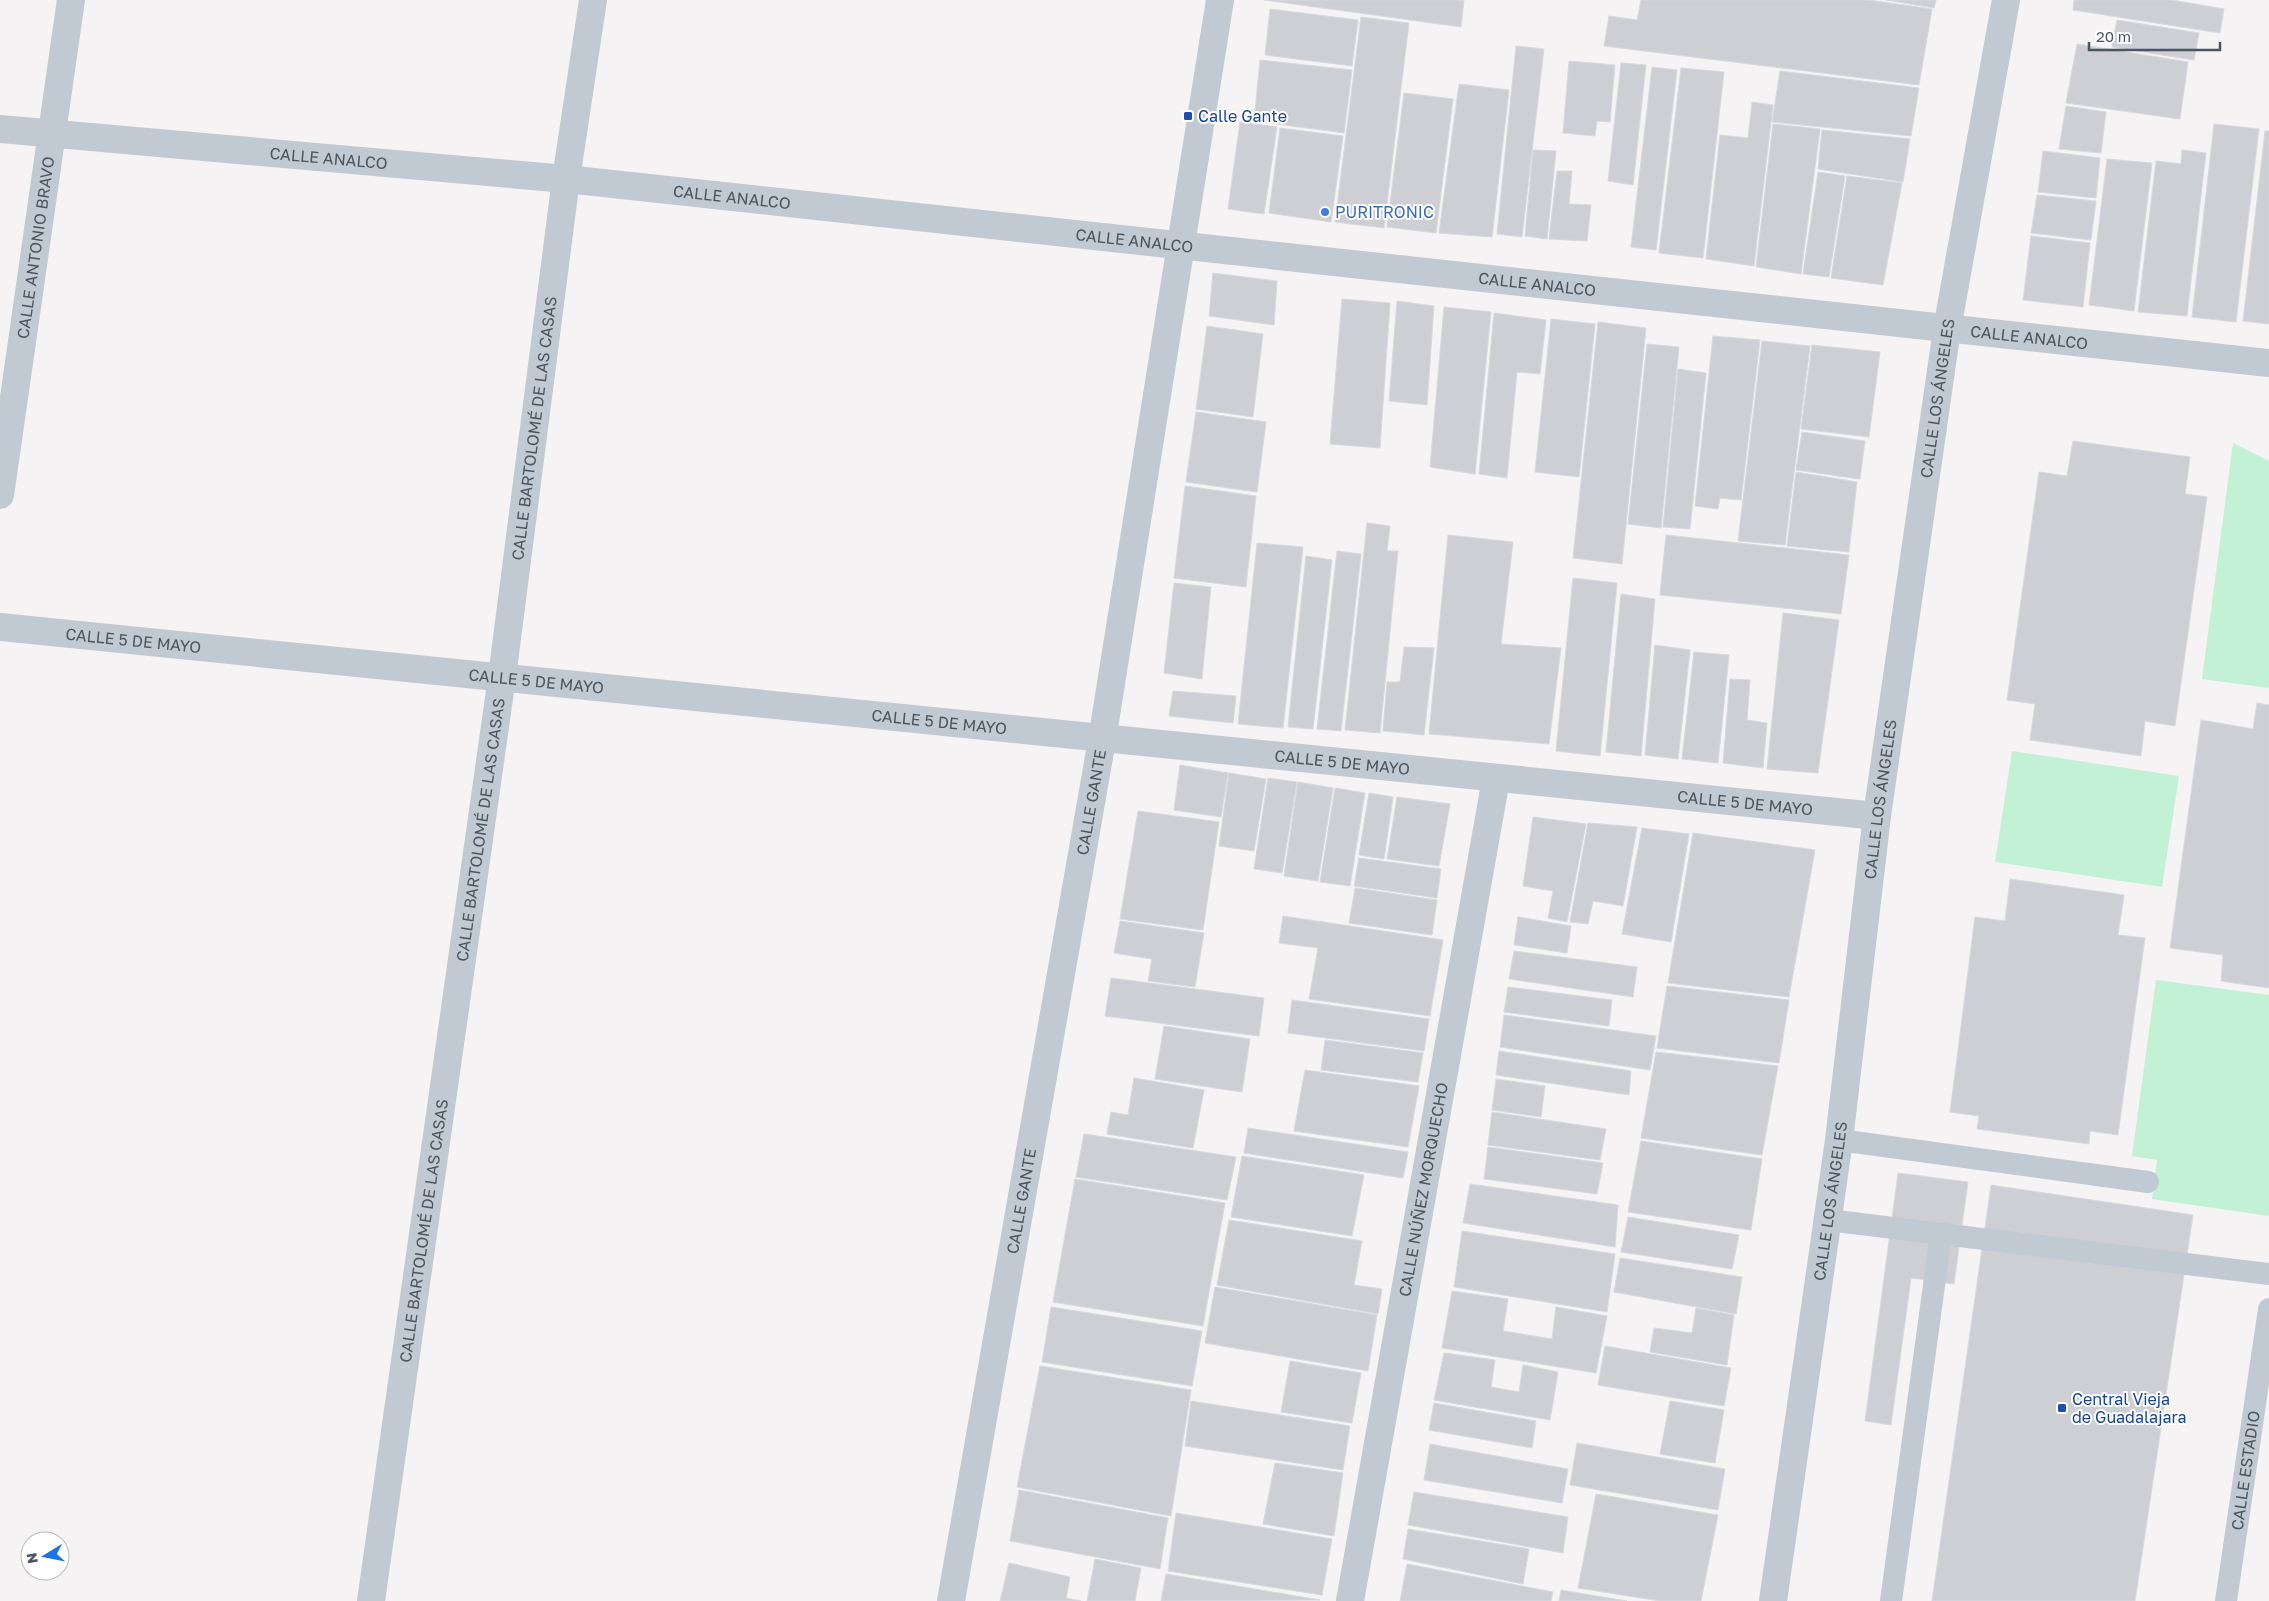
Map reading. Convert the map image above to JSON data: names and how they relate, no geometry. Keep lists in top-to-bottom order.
{
  "streets": {
    "street": [
      "CALLE ANALCO",
      "CALLE ANTONIO BRAVO",
      "CALLE LOS ÁNGELES",
      "CALLE BARTOLOMÉ DE LAS CASAS",
      "CALLE 5 DE MAYO",
      "CALLE GANTE",
      "CALLE NÚÑEZ MORQUECHO"
    ],
    "lane": ["CALLE ESTADIO"]
  },
  "crossings": [
    ["CALLE ANALCO", "CALLE ANTONIO BRAVO"],
    ["CALLE ANALCO", "CALLE LOS ÁNGELES"],
    ["CALLE ANALCO", "CALLE BARTOLOMÉ DE LAS CASAS"],
    ["CALLE ANALCO", "CALLE GANTE"],
    ["CALLE LOS ÁNGELES", "CALLE 5 DE MAYO"],
    ["CALLE BARTOLOMÉ DE LAS CASAS", "CALLE 5 DE MAYO"],
    ["CALLE 5 DE MAYO", "CALLE GANTE"],
    ["CALLE 5 DE MAYO", "CALLE NÚÑEZ MORQUECHO"]
  ],
  "places": {
    "transit": ["Calle Gante", "Central Vieja de Guadalajara"],
    "other": ["PURITRONIC"]
  },
  "scale_bar": "20 m",
  "north": "left"
}
